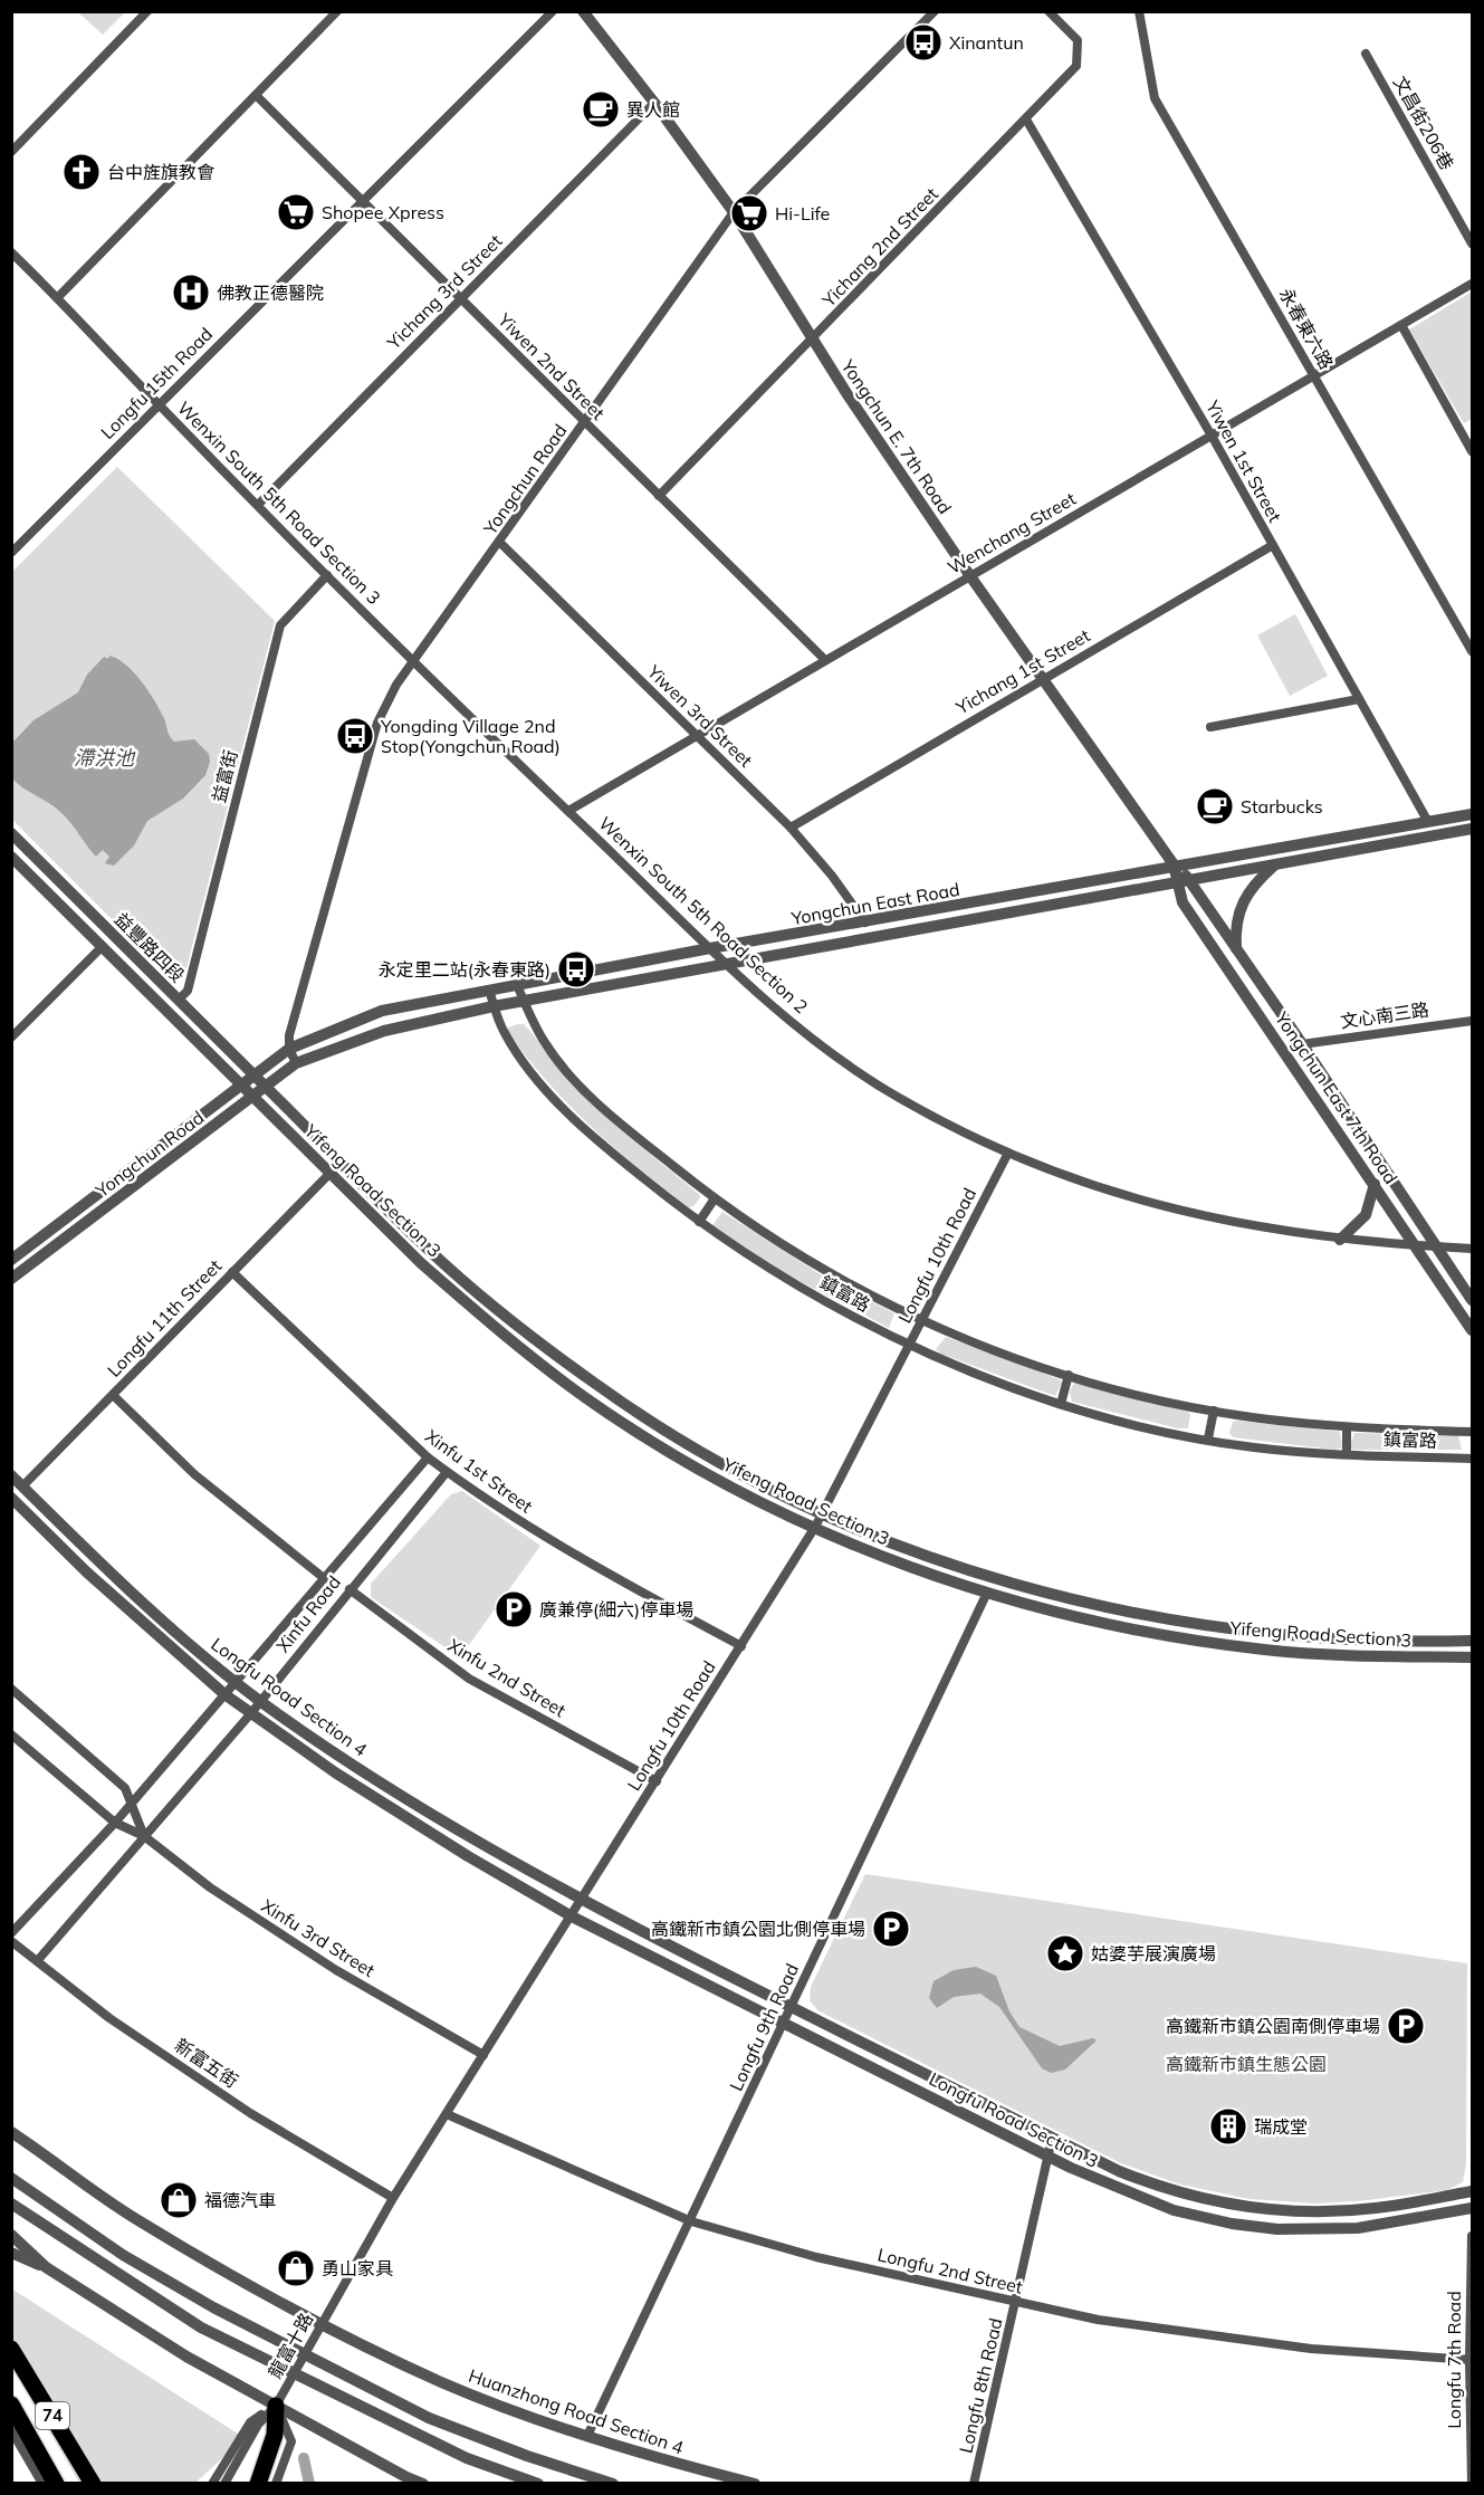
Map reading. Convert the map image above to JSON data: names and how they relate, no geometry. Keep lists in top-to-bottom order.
{
  "streets": {
    "highway": ["74"],
    "street": [
      "文昌街206巷",
      "Yichang 2nd Street",
      "Yichang 3rd Street",
      "永春東六路",
      "Yiwen 2nd Street",
      "Longfu 15th Road",
      "Yongchun E. 7th Road",
      "Yiwen 1st Street",
      "Yongchun Road",
      "Wenxin South 5th Road Section 3",
      "Wenchang Street",
      "Yichang 1st Street",
      "Yiwen 3rd Street",
      "益富街",
      "Yongchun East Road",
      "Wenxin South 5th Road Section 2",
      "益豐路四段",
      "文心南三路",
      "Yongchun East 7th Road",
      "Yifeng Road Section 3",
      "Longfu 10th Road",
      "鎮富路",
      "Longfu 11th Street",
      "Xinfu 1st Street",
      "Xinfu Road",
      "Xinfu 2nd Street",
      "Longfu Road Section 4",
      "Xinfu 3rd Street",
      "Longfu 9th Road",
      "新富五街",
      "Longfu Road Section 3",
      "Longfu 2nd Street",
      "龍富十路",
      "Longfu 7th Road",
      "Longfu 8th Road",
      "Huanzhong Road Section 4"
    ]
  },
  "crossings": [
    ["Yichang 2nd Street", "Yiwen 2nd Street"],
    ["Yichang 2nd Street", "Yongchun E. 7th Road"],
    ["Yichang 2nd Street", "Yiwen 1st Street"],
    ["Yichang 3rd Street", "Yiwen 2nd Street"],
    ["Yichang 3rd Street", "Yongchun E. 7th Road"],
    ["Yichang 3rd Street", "Wenxin South 5th Road Section 3"],
    ["永春東六路", "Wenchang Street"],
    ["Yiwen 2nd Street", "Longfu 15th Road"],
    ["Yiwen 2nd Street", "Yongchun Road"],
    ["Yiwen 2nd Street", "Wenchang Street"],
    ["Longfu 15th Road", "Wenxin South 5th Road Section 3"],
    ["Yongchun E. 7th Road", "Yongchun Road"],
    ["Yongchun E. 7th Road", "Wenchang Street"],
    ["Yongchun E. 7th Road", "Yichang 1st Street"],
    ["Yongchun E. 7th Road", "Yongchun East Road"],
    ["Yongchun E. 7th Road", "Yongchun East 7th Road"],
    ["Yiwen 1st Street", "Wenchang Street"],
    ["Yiwen 1st Street", "Yichang 1st Street"],
    ["Yiwen 1st Street", "Yongchun East Road"],
    ["Yongchun Road", "Wenxin South 5th Road Section 3"],
    ["Yongchun Road", "Yiwen 3rd Street"],
    ["Yongchun Road", "Yongchun East Road"],
    ["Yongchun Road", "Wenxin South 5th Road Section 2"],
    ["Yongchun Road", "益豐路四段"],
    ["Yongchun Road", "Yifeng Road Section 3"],
    ["Wenxin South 5th Road Section 3", "益富街"],
    ["Wenxin South 5th Road Section 3", "Wenxin South 5th Road Section 2"],
    ["Wenchang Street", "Yiwen 3rd Street"],
    ["Wenchang Street", "Wenxin South 5th Road Section 2"],
    ["Yichang 1st Street", "Yiwen 3rd Street"],
    ["Yiwen 3rd Street", "Yongchun East Road"],
    ["益富街", "益豐路四段"],
    ["Yongchun East Road", "Wenxin South 5th Road Section 2"],
    ["Yongchun East Road", "Yongchun East 7th Road"],
    ["Yongchun East Road", "鎮富路"],
    ["Wenxin South 5th Road Section 2", "Yongchun East 7th Road"],
    ["Wenxin South 5th Road Section 2", "Longfu 10th Road"],
    ["益豐路四段", "Yifeng Road Section 3"],
    ["文心南三路", "Yongchun East 7th Road"],
    ["Yifeng Road Section 3", "Longfu 10th Road"],
    ["Yifeng Road Section 3", "Longfu 11th Street"],
    ["Yifeng Road Section 3", "Longfu 9th Road"],
    ["Longfu 10th Road", "鎮富路"],
    ["Longfu 10th Road", "Xinfu 1st Street"],
    ["Longfu 10th Road", "Xinfu 2nd Street"],
    ["Longfu 10th Road", "Longfu Road Section 4"],
    ["Longfu 10th Road", "Xinfu 3rd Street"],
    ["Longfu 10th Road", "新富五街"],
    ["Longfu 10th Road", "Longfu Road Section 3"],
    ["Longfu 10th Road", "Longfu 2nd Street"],
    ["Longfu 10th Road", "龍富十路"],
    ["Longfu 11th Street", "Xinfu 1st Street"],
    ["Longfu 11th Street", "Longfu Road Section 4"],
    ["Xinfu 1st Street", "Xinfu Road"],
    ["Xinfu Road", "Xinfu 2nd Street"],
    ["Xinfu Road", "Longfu Road Section 4"],
    ["Xinfu Road", "Xinfu 3rd Street"],
    ["Xinfu Road", "新富五街"],
    ["Longfu Road Section 4", "Longfu Road Section 3"],
    ["Longfu 9th Road", "Longfu Road Section 3"],
    ["Longfu 9th Road", "Longfu 2nd Street"],
    ["Longfu 9th Road", "Huanzhong Road Section 4"],
    ["新富五街", "龍富十路"],
    ["Longfu Road Section 3", "Longfu 8th Road"],
    ["Longfu 2nd Street", "Longfu 7th Road"],
    ["Longfu 2nd Street", "Longfu 8th Road"],
    ["龍富十路", "Huanzhong Road Section 4"]
  ],
  "water": ["滯洪池"],
  "parks": ["高鐵新市鎮生態公園"],
  "places": {
    "bus stop": ["Xinantun", "Yongding Village 2nd Stop(Yongchun Road)", "永定里二站(永春東路)"],
    "cafe": ["異人館", "Starbucks"],
    "church": ["台中旌旗教會"],
    "supermarket": ["Shopee Xpress", "Hi-Life"],
    "hospital": ["佛教正德醫院"],
    "parking": ["廣兼停(細六)停車場", "高鐵新市鎮公園北側停車場", "高鐵新市鎮公園南側停車場"],
    "place": ["姑婆芋展演廣場"],
    "building": ["瑞成堂"],
    "shop": ["福德汽車", "勇山家具"]
  }
}
